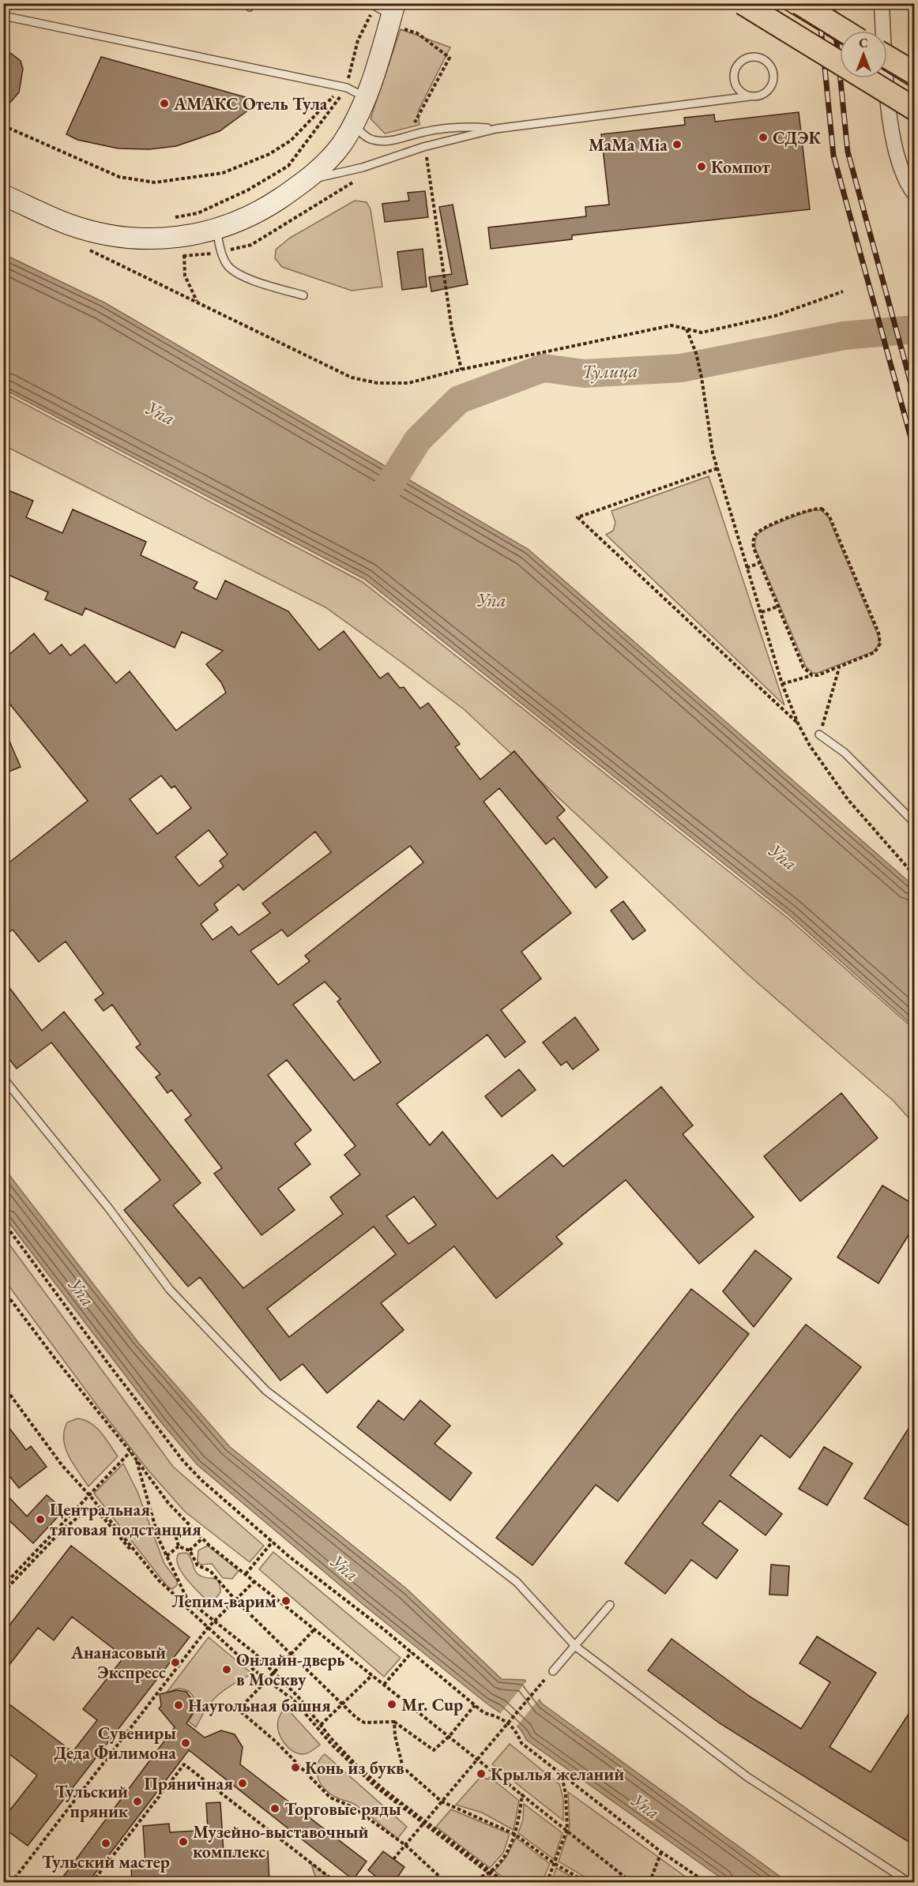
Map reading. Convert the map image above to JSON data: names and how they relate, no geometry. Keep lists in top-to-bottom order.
{
  "water": ["Тулица", "Упа"],
  "places": [
    "АМАКС Отель Тула",
    "СДЭК",
    "MaMa Mia",
    "Компот",
    "Центральная тяговая подстанция",
    "Лепим-варим",
    "Ананасовый Экспресс",
    "Онлайн-дверь в Москву",
    "Mr. Cup",
    "Наугольная башня",
    "Сувениры Деда Филимона",
    "Конь из букв",
    "Крылья желаний",
    "Пряничная",
    "Тульский пряник",
    "Торговые ряды",
    "Музейно-выставочный комплекс",
    "Тульский мастер"
  ],
  "north": "top"
}
